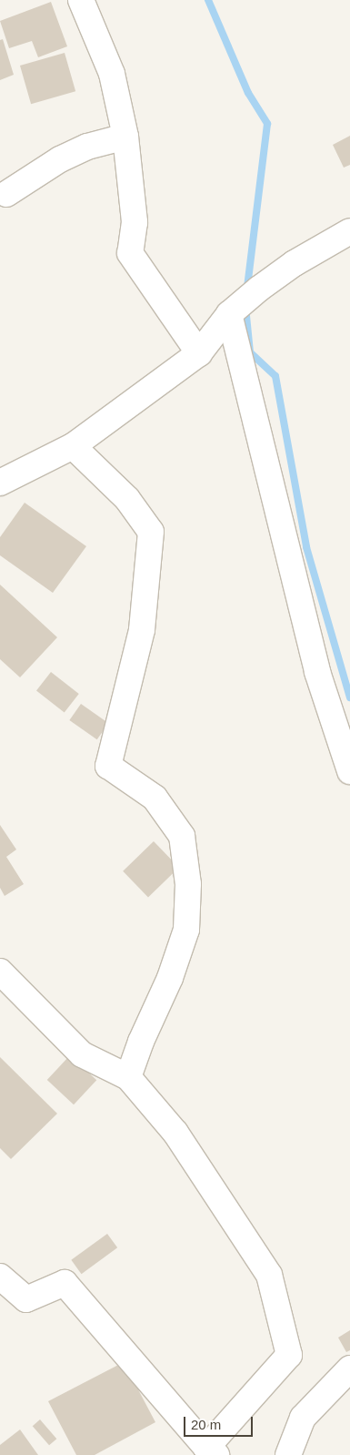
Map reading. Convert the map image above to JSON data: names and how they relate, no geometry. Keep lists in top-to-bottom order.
{
  "scale_bar": "20 m"
}
